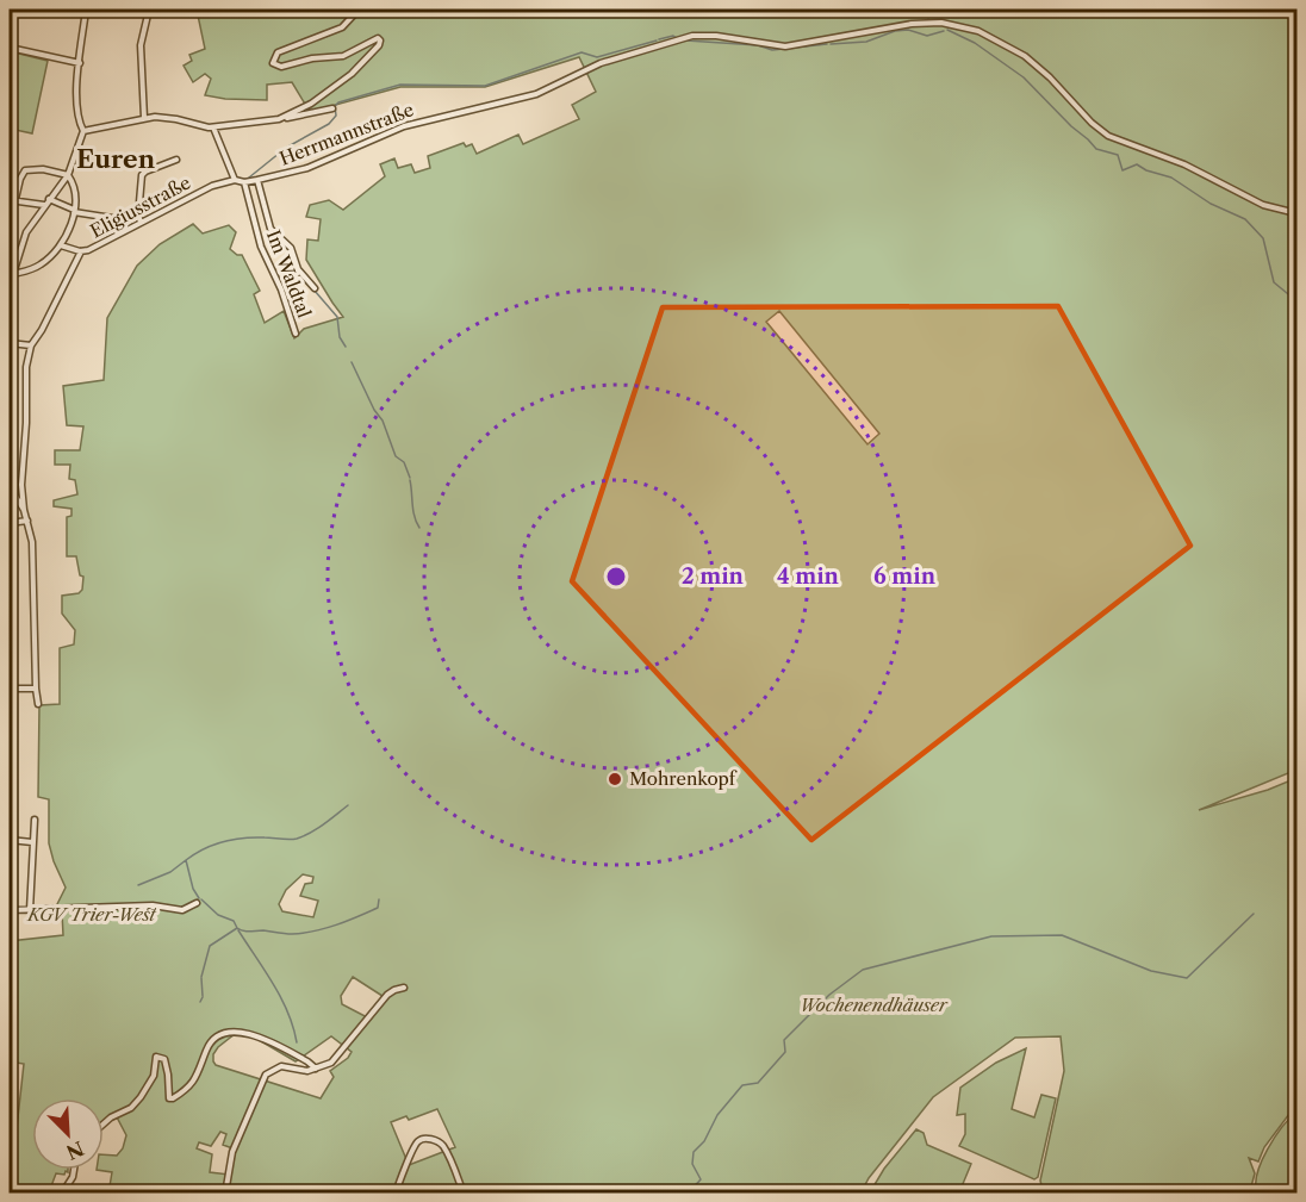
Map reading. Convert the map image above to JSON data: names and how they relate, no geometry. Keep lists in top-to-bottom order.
{
  "streets": {
    "street": ["Herrmannstraße", "Eligiusstraße", "Im Waldtal"]
  },
  "crossings": [
    ["Herrmannstraße", "Eligiusstraße"],
    ["Herrmannstraße", "Im Waldtal"]
  ],
  "districts": ["Euren"],
  "parks": ["KGV Trier-West", "Wochenendhäuser"],
  "places": ["Mohrenkopf"],
  "north": "bottom right",
  "rings": ["2 min", "4 min", "6 min"]
}
